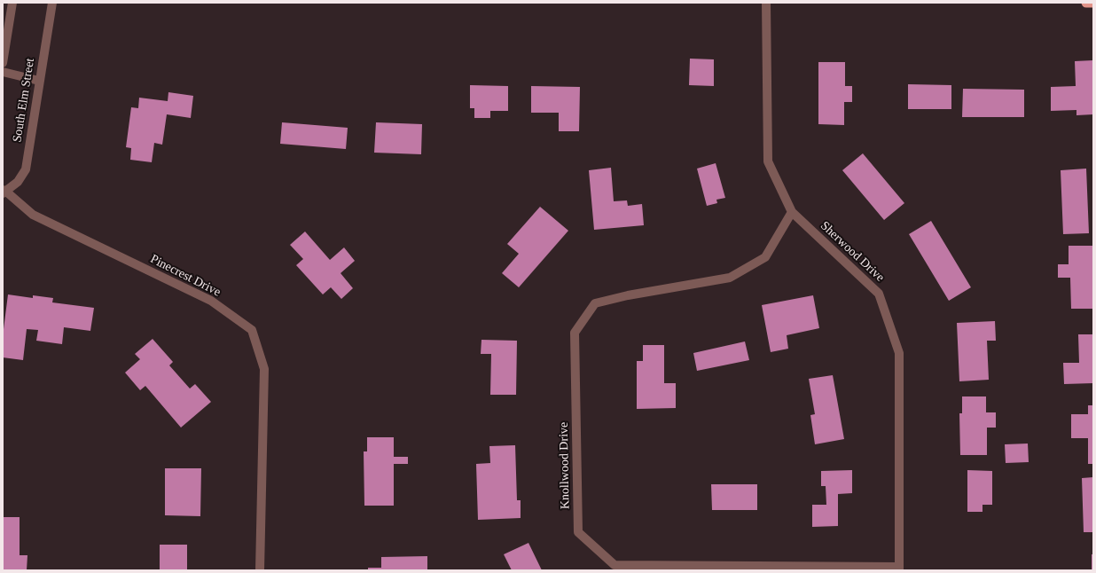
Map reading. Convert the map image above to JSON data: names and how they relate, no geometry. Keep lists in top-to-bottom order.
{
  "streets": {
    "street": [
      "South Elm Street",
      "Sherwood Drive",
      "Pinecrest Drive",
      "Knollwood Drive"
    ]
  },
  "crossings": [
    ["South Elm Street", "Pinecrest Drive"],
    ["Sherwood Drive", "Knollwood Drive"]
  ]
}
